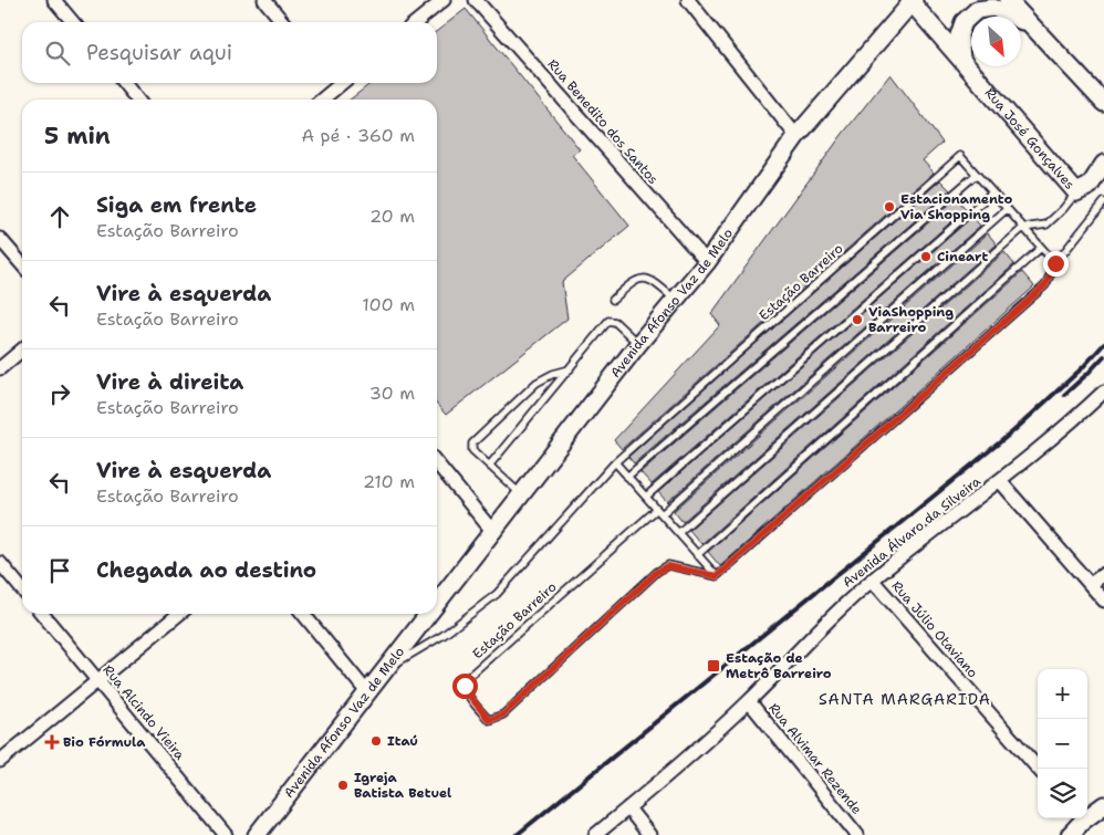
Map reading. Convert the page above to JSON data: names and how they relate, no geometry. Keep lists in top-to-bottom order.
{
  "streets": {
    "main road": ["Rua José Gonçalves", "Avenida Afonso Vaz de Melo"],
    "street": [
      "Rua Benedito dos Santos",
      "Avenida Álvaro da Silveira",
      "Rua Júlio Otaviano",
      "Rua Alcindo Vieira",
      "Rua Alvimar Rezende"
    ],
    "lane": ["Estação Barreiro"]
  },
  "crossings": [
    ["Rua Benedito dos Santos", "Avenida Afonso Vaz de Melo"],
    ["Rua José Gonçalves", "Avenida Afonso Vaz de Melo"],
    ["Estação Barreiro", "Avenida Afonso Vaz de Melo"],
    ["Avenida Álvaro da Silveira", "Rua Júlio Otaviano"],
    ["Avenida Álvaro da Silveira", "Rua Alvimar Rezende"]
  ],
  "districts": ["SANTA MARGARIDA"],
  "places": {
    "other": [
      "Estacionamento Via Shopping",
      "Cineart",
      "ViaShopping Barreiro",
      "Itaú",
      "Igreja Batista Betuel"
    ],
    "transit": ["Estação de Metrô Barreiro"],
    "health": ["Bio Fórmula"]
  },
  "north": "bottom right",
  "page": {
    "search": "Pesquisar aqui",
    "heading": ["5 min", "A pé · 360 m"],
    "list": [
      ["Siga em frente", "Estação Barreiro", "20 m"],
      ["Vire à esquerda", "Estação Barreiro", "100 m"],
      ["Vire à direita", "Estação Barreiro", "30 m"],
      ["Vire à esquerda", "Estação Barreiro", "210 m"],
      "Chegada ao destino"
    ],
    "map_buttons": ["+", "−"]
  }
}
